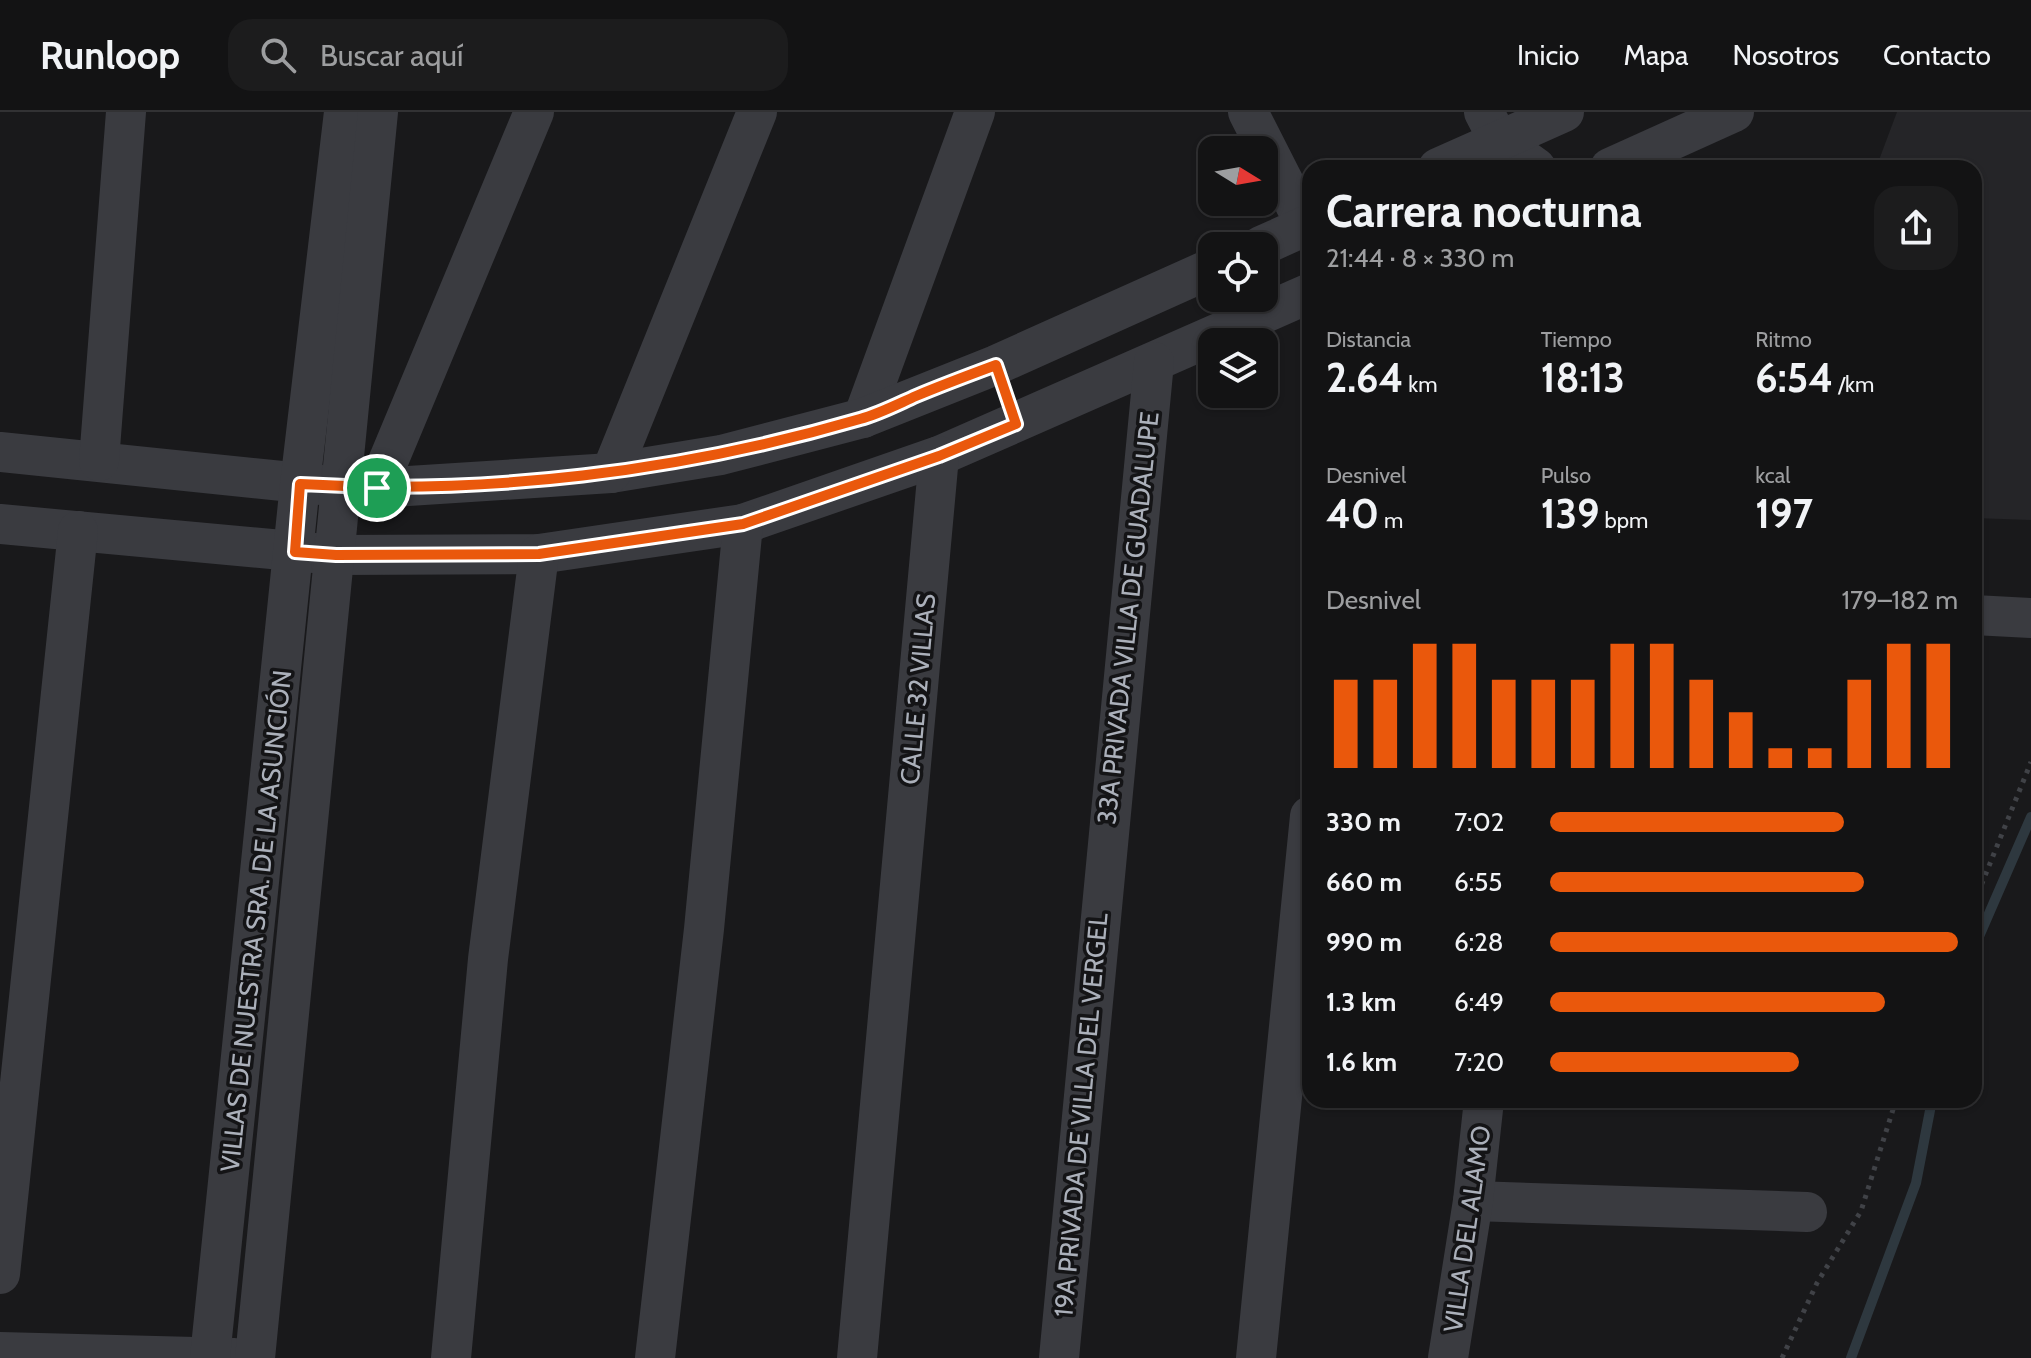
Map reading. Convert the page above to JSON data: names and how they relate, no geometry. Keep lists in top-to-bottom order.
{
  "streets": {
    "street": [
      "33A PRIVADA VILLA DE GUADALUPE",
      "CALLE 32 VILLAS",
      "VILLAS DE NUESTRA SRA. DE LA ASUNCIÓN",
      "19A PRIVADA DE VILLA DEL VERGEL",
      "VILLA DEL ALAMO"
    ]
  },
  "crossings": [
    ["33A PRIVADA VILLA DE GUADALUPE", "19A PRIVADA DE VILLA DEL VERGEL"]
  ],
  "north": "right",
  "page": {
    "header": "Runloop",
    "search": "Buscar aquí",
    "nav": [
      "Inicio",
      "Mapa",
      "Nosotros",
      "Contacto"
    ],
    "heading": ["Carrera nocturna", "21:44 · 8 × 330 m"],
    "stats": [
      ["Distancia", "2.64 km"],
      ["Tiempo", "18:13"],
      ["Ritmo", "6:54 /km"],
      ["Desnivel", "40 m"],
      ["Pulso", "139 bpm"],
      ["kcal", "197"]
    ],
    "chart": ["Desnivel", "179–182 m"],
    "list": [
      {
        "name": "330 m",
        "note": "7:02"
      },
      {
        "name": "660 m",
        "note": "6:55"
      },
      {
        "name": "990 m",
        "note": "6:28"
      },
      {
        "name": "1.3 km",
        "note": "6:49"
      },
      {
        "name": "1.6 km",
        "note": "7:20"
      }
    ]
  }
}
